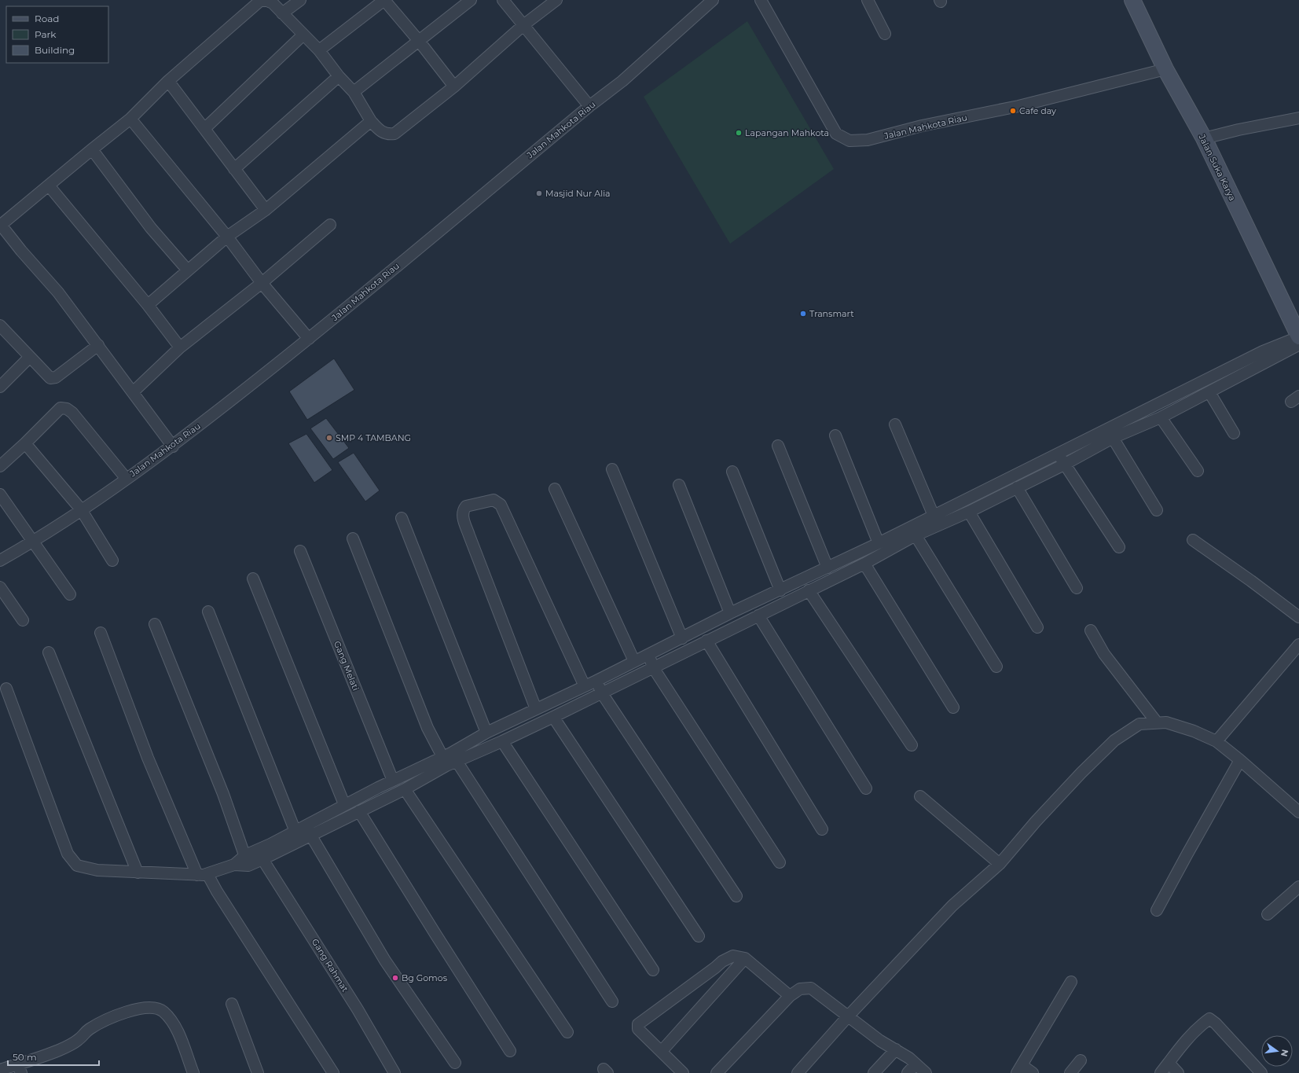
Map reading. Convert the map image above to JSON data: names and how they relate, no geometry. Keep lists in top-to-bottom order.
{
  "streets": {
    "main road": ["Jalan Suka Karya"],
    "street": ["Jalan Mahkota Riau", "Gang Melati", "Gang Rahmat"]
  },
  "crossings": [
    ["Jalan Mahkota Riau", "Jalan Suka Karya"]
  ],
  "places": [
    "Cafe day",
    "Lapangan Mahkota",
    "Masjid Nur Alia",
    "Transmart",
    "SMP 4 TAMBANG",
    "Bg Gomos"
  ],
  "legend": ["Road", "Park", "Building"],
  "scale_bar": "50 m",
  "north": "right"
}
